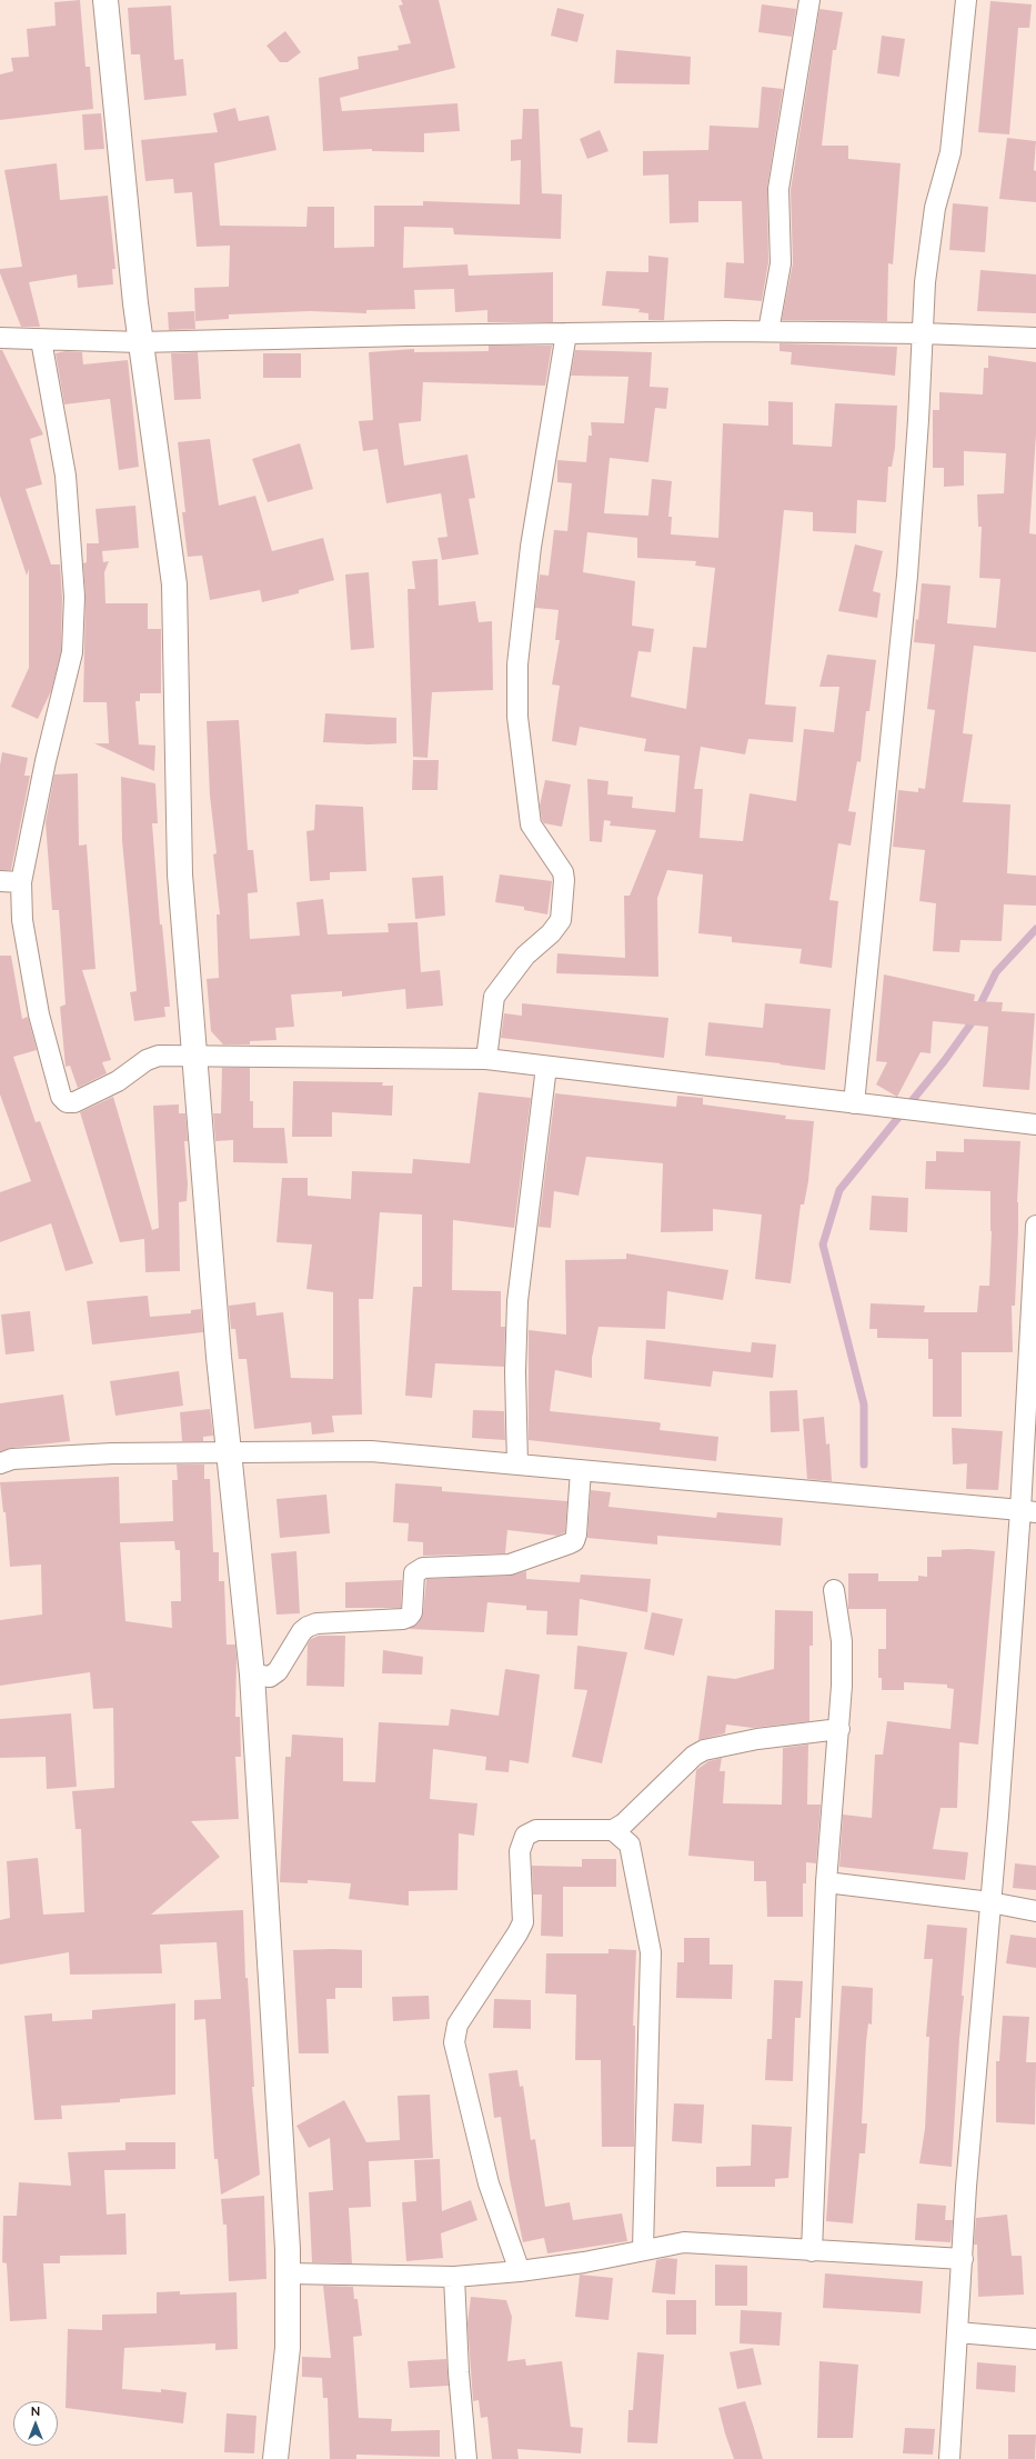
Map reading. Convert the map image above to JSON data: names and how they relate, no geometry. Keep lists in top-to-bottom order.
{
  "north": "top"
}
